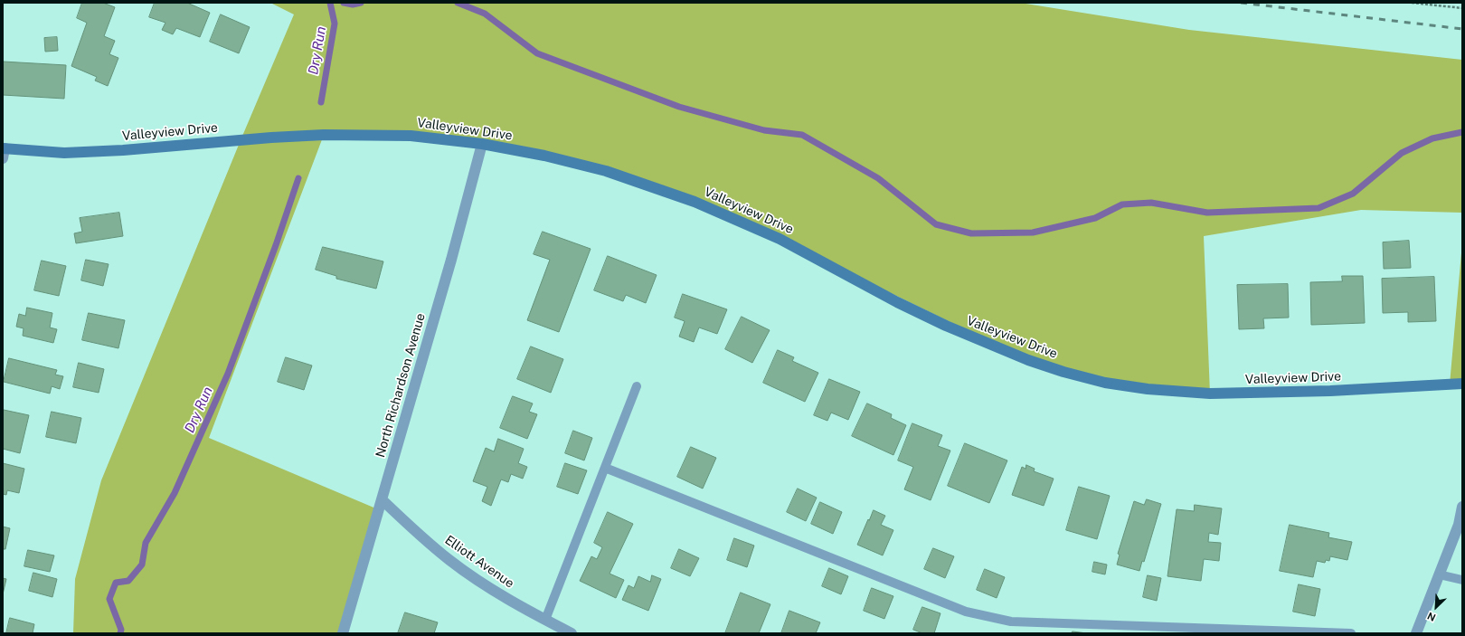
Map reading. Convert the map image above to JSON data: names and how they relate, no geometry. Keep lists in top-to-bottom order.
{
  "streets": {
    "street": ["Valleyview Drive", "North Richardson Avenue", "Elliott Avenue"]
  },
  "crossings": [
    ["Valleyview Drive", "North Richardson Avenue"],
    ["North Richardson Avenue", "Elliott Avenue"]
  ],
  "water": ["Dry Run"],
  "north": "bottom left"
}
